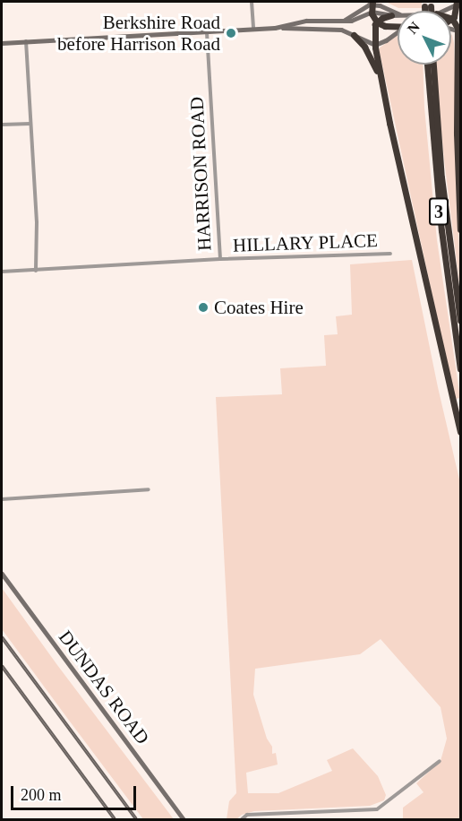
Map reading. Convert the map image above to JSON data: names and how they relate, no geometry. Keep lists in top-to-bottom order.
{
  "streets": {
    "highway": ["3"],
    "main road": ["DUNDAS ROAD"],
    "street": ["HARRISON ROAD", "HILLARY PLACE"]
  },
  "crossings": [
    ["HARRISON ROAD", "HILLARY PLACE"]
  ],
  "places": ["Berkshire Road before Harrison Road", "Coates Hire"],
  "scale_bar": "200 m",
  "north": "top left"
}
